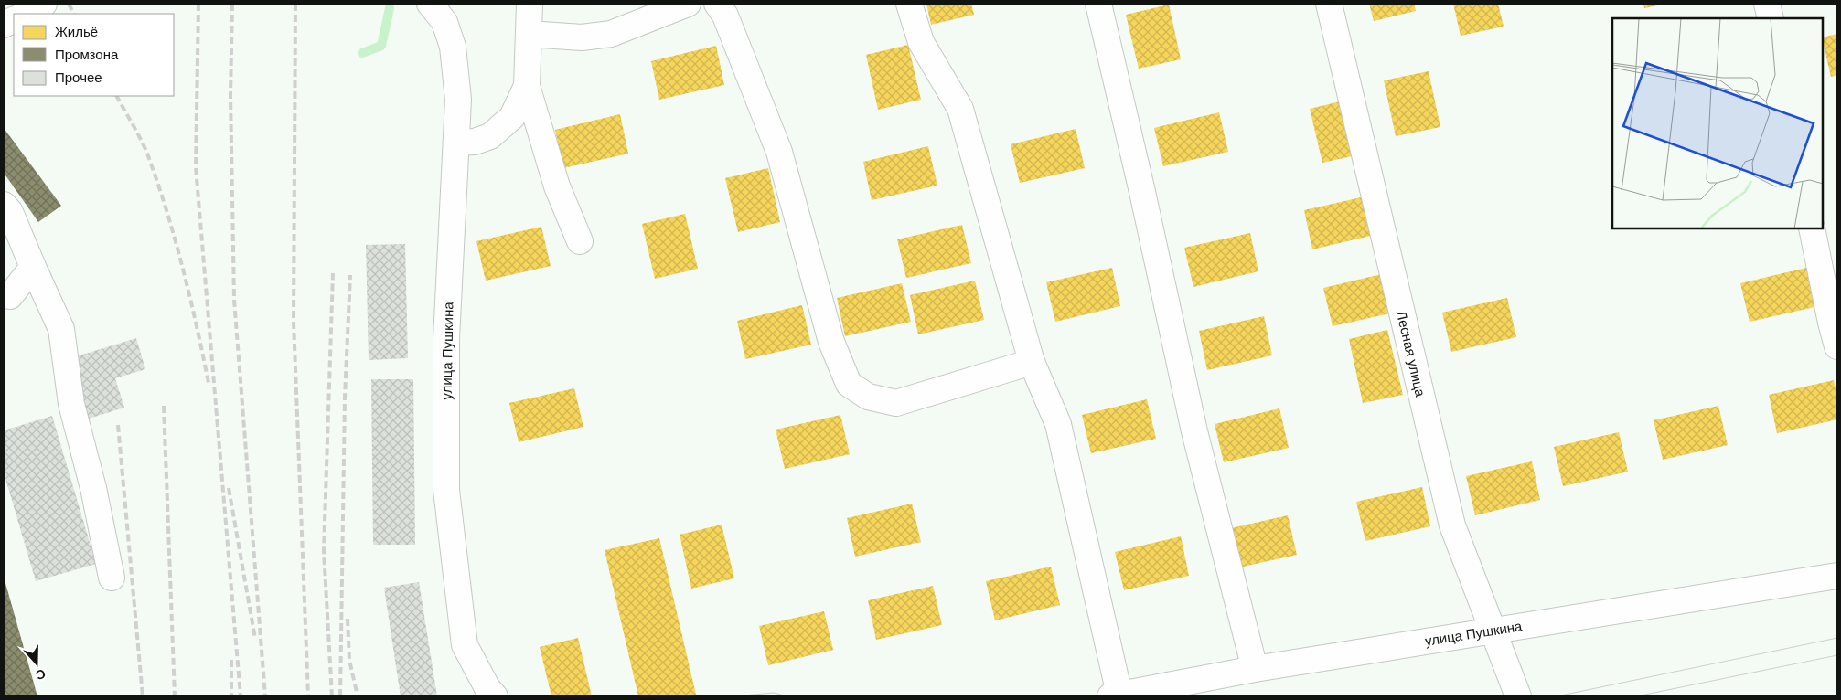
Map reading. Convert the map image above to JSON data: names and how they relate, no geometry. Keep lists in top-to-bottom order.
{
  "streets": {
    "street": ["улица Пушкина", "Лесная улица"]
  },
  "crossings": [
    ["улица Пушкина", "Лесная улица"]
  ],
  "legend": ["Жильё", "Промзона", "Прочее"],
  "north": "bottom"
}
